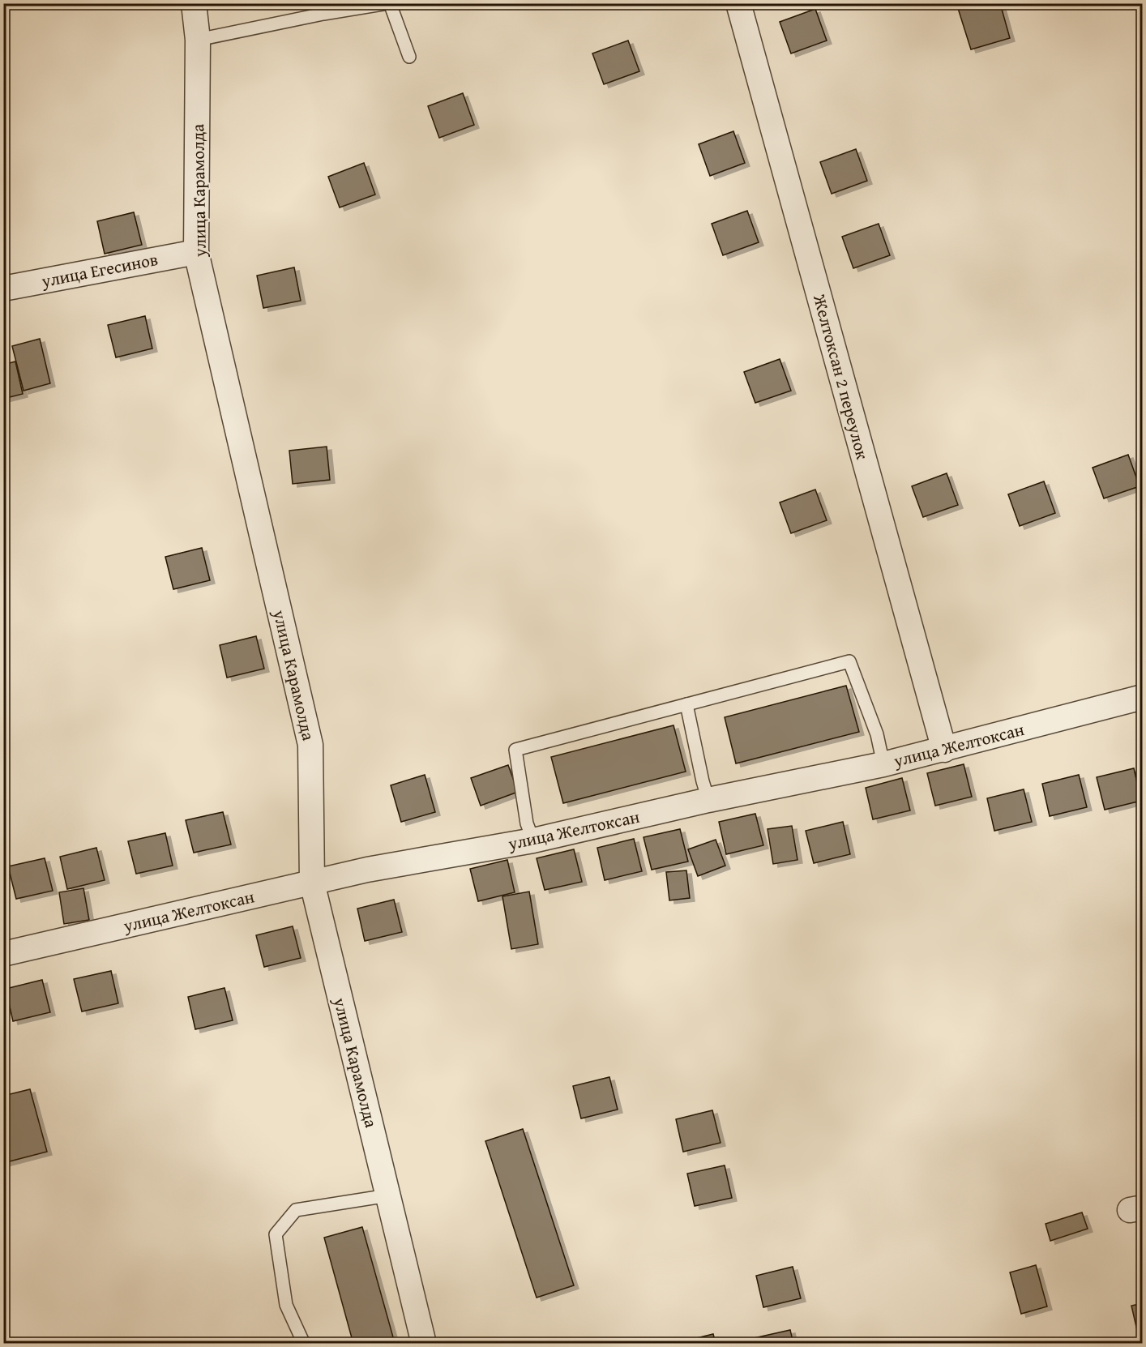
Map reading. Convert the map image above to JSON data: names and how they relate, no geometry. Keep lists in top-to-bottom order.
{
  "streets": {
    "street": [
      "улица Карамолда",
      "улица Егесинов",
      "Желтоксан 2 переулок",
      "улица Желтоксан"
    ]
  },
  "crossings": [
    ["улица Карамолда", "улица Егесинов"],
    ["улица Карамолда", "улица Желтоксан"],
    ["Желтоксан 2 переулок", "улица Желтоксан"]
  ]
}
